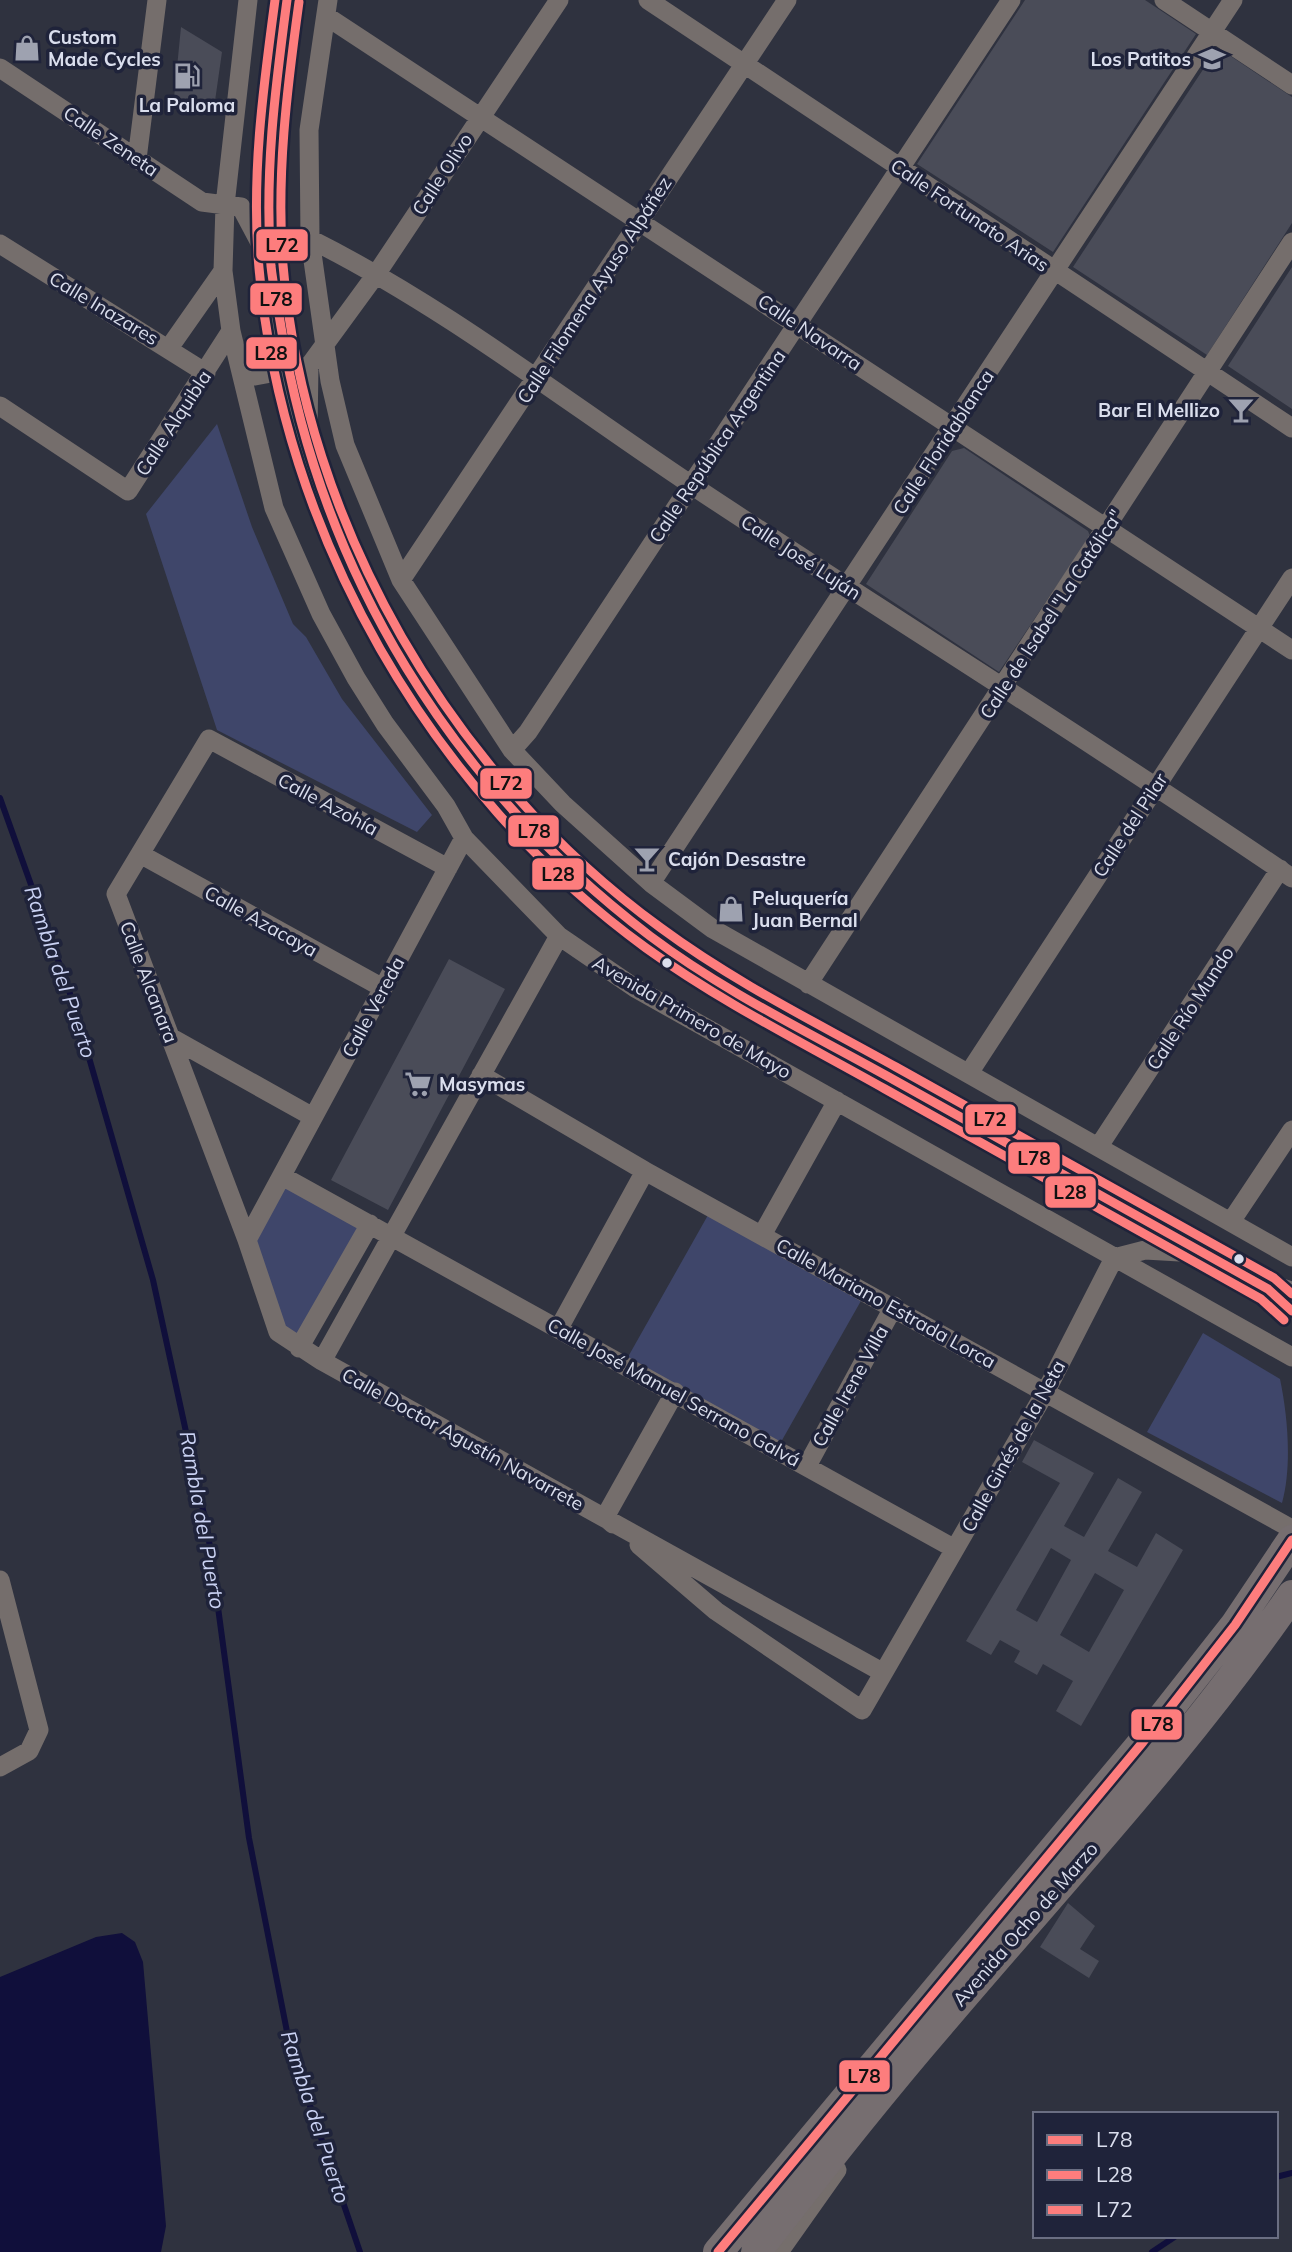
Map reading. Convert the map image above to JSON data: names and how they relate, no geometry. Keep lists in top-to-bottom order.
{
  "streets": {
    "main road": ["Avenida Ocho de Marzo"],
    "street": [
      "Calle Zeneta",
      "Calle Olivo",
      "Calle Fortunato Arias",
      "Calle Filomena Ayuso Alpáñez",
      "Calle Inazares",
      "Calle Navarra",
      "Calle Alquibla",
      "Calle Floridablanca",
      "Calle República Argentina",
      "Calle José Luján",
      "Calle de Isabel \"La Católica\"",
      "Calle Azohía",
      "Calle del Pilar",
      "Calle Azacaya",
      "Calle Alcanara",
      "Calle Vereda",
      "Calle Río Mundo",
      "Avenida Primero de Mayo",
      "Calle Mariano Estrada Lorca",
      "Calle Irene Villa",
      "Calle José Manuel Serrano Galvá",
      "Calle Doctor Agustín Navarrete",
      "Calle Ginés de la Neta"
    ]
  },
  "crossings": [
    ["Calle Zeneta", "Avenida Primero de Mayo"],
    ["Calle Olivo", "Calle Navarra"],
    ["Calle Olivo", "Calle José Luján"],
    ["Calle Fortunato Arias", "Calle Filomena Ayuso Alpáñez"],
    ["Calle Fortunato Arias", "Calle Floridablanca"],
    ["Calle Fortunato Arias", "Calle República Argentina"],
    ["Calle Fortunato Arias", "Calle de Isabel \"La Católica\""],
    ["Calle Filomena Ayuso Alpáñez", "Calle Navarra"],
    ["Calle Filomena Ayuso Alpáñez", "Calle José Luján"],
    ["Calle Inazares", "Calle Alquibla"],
    ["Calle Navarra", "Calle Floridablanca"],
    ["Calle Navarra", "Calle República Argentina"],
    ["Calle Navarra", "Calle de Isabel \"La Católica\""],
    ["Calle Navarra", "Calle del Pilar"],
    ["Calle Alquibla", "Avenida Primero de Mayo"],
    ["Calle Floridablanca", "Calle José Luján"],
    ["Calle República Argentina", "Calle José Luján"],
    ["Calle José Luján", "Calle de Isabel \"La Católica\""],
    ["Calle José Luján", "Calle del Pilar"],
    ["Calle José Luján", "Calle Río Mundo"],
    ["Calle Azohía", "Calle Alcanara"],
    ["Calle Azohía", "Calle Vereda"],
    ["Calle Azacaya", "Calle Alcanara"],
    ["Calle Azacaya", "Calle Vereda"],
    ["Calle Alcanara", "Calle Vereda"],
    ["Calle Alcanara", "Calle Doctor Agustín Navarrete"],
    ["Calle Vereda", "Avenida Primero de Mayo"],
    ["Calle Vereda", "Calle José Manuel Serrano Galvá"],
    ["Avenida Primero de Mayo", "Calle Doctor Agustín Navarrete"],
    ["Avenida Primero de Mayo", "Calle Ginés de la Neta"],
    ["Calle Mariano Estrada Lorca", "Calle Irene Villa"],
    ["Calle Mariano Estrada Lorca", "Calle Doctor Agustín Navarrete"],
    ["Calle Mariano Estrada Lorca", "Calle Ginés de la Neta"],
    ["Calle Irene Villa", "Calle José Manuel Serrano Galvá"],
    ["Calle José Manuel Serrano Galvá", "Calle Doctor Agustín Navarrete"],
    ["Calle José Manuel Serrano Galvá", "Calle Ginés de la Neta"],
    ["Calle Doctor Agustín Navarrete", "Calle Ginés de la Neta"]
  ],
  "water": ["Rambla del Puerto"],
  "places": {
    "shop": ["Custom Made Cycles", "Peluquería Juan Bernal"],
    "school or university": ["Los Patitos"],
    "fuel station": ["La Paloma"],
    "bar": ["Bar El Mellizo", "Cajón Desastre"],
    "supermarket": ["Masymas"]
  },
  "lines": ["transit line L78", "transit line L28", "transit line L72"],
  "legend": ["L78", "L28", "L72"]
}
